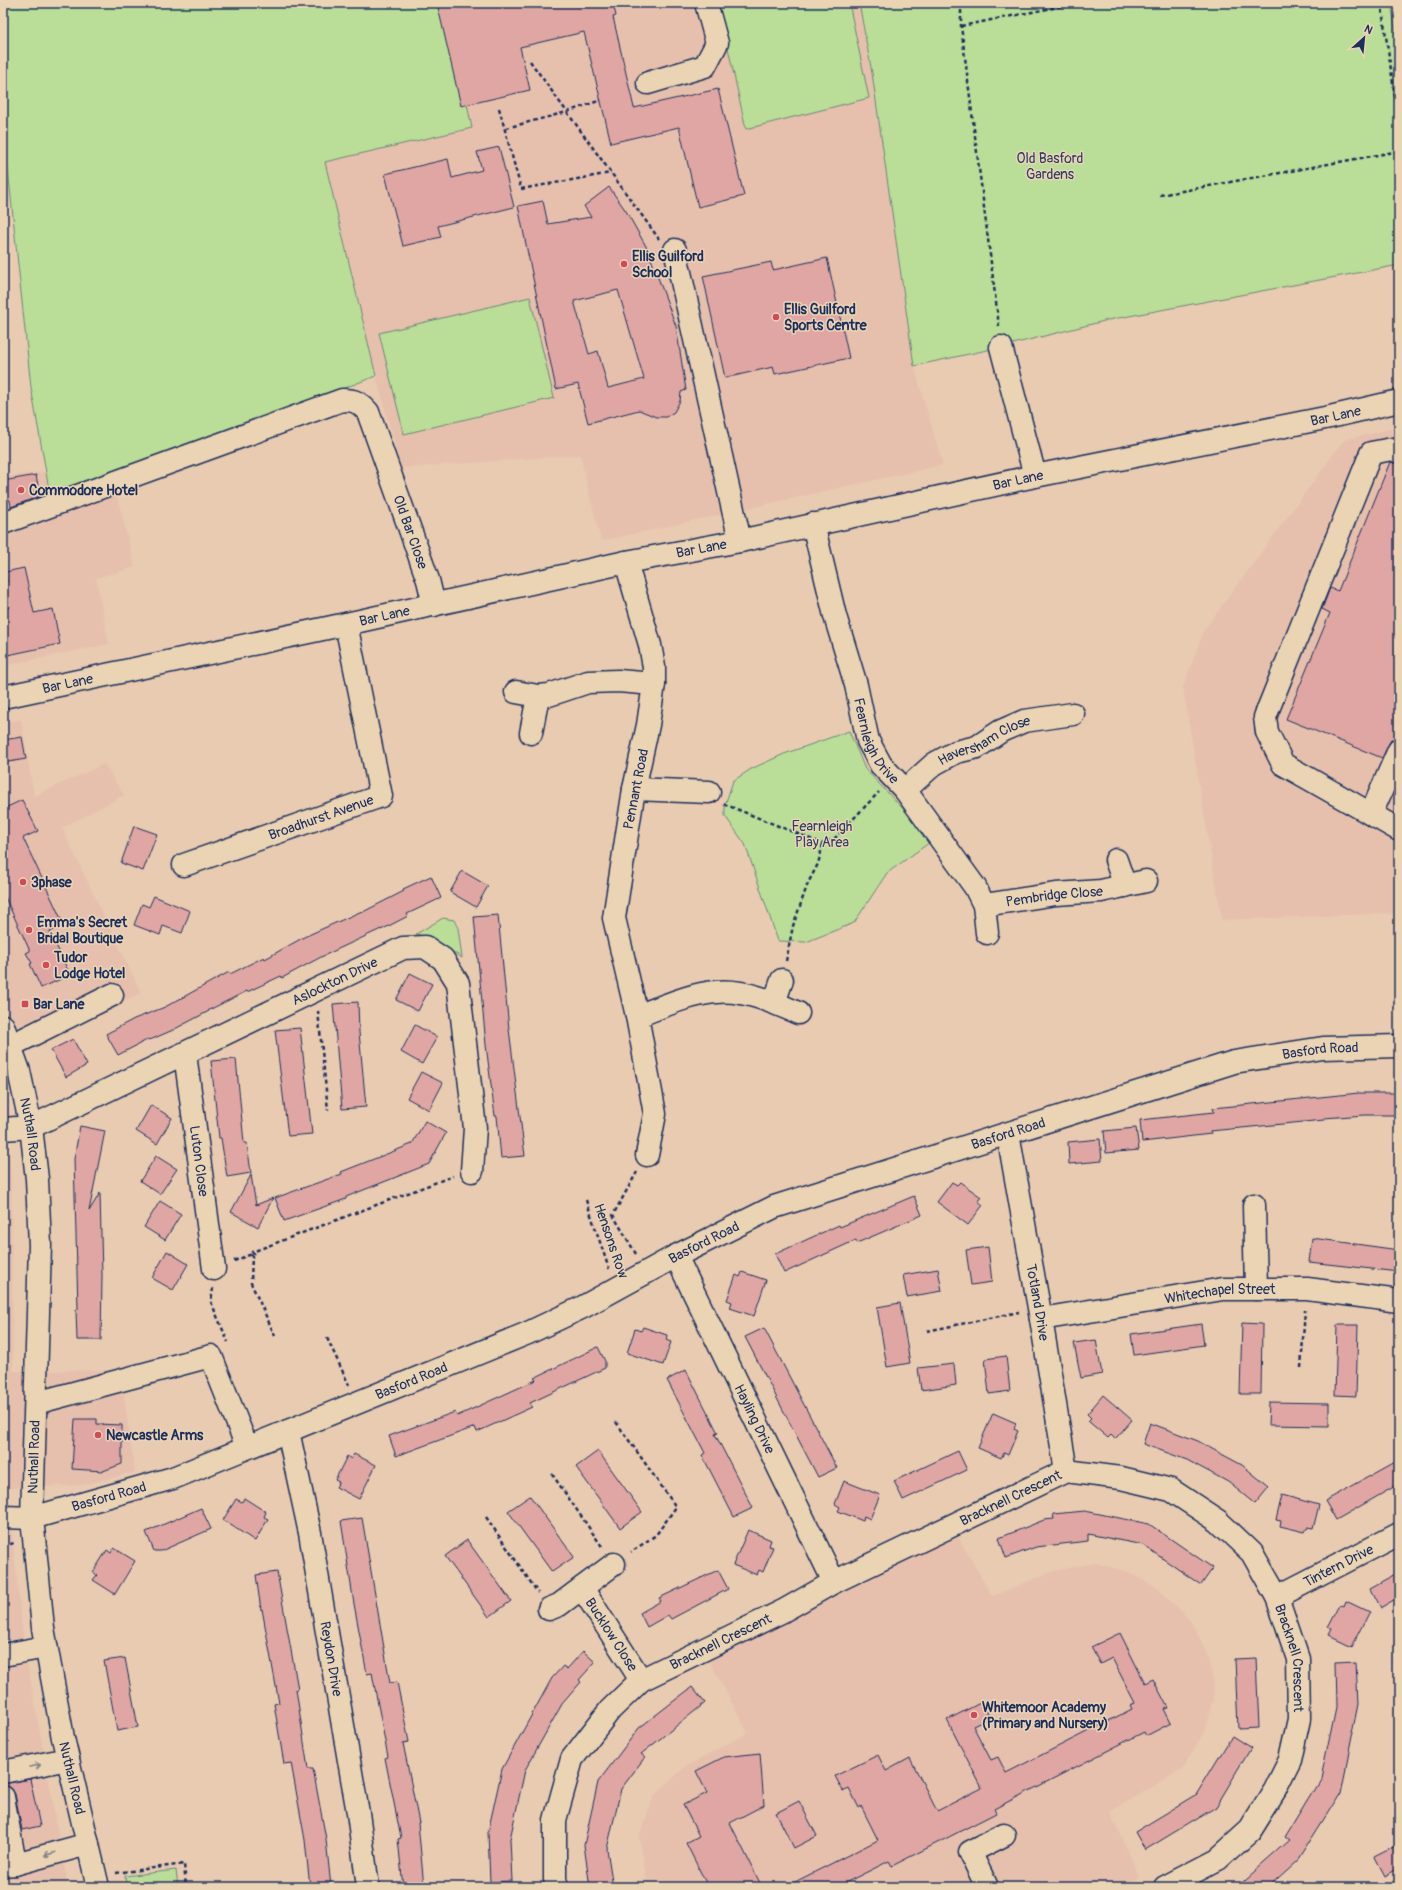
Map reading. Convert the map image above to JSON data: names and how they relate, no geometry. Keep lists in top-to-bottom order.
{
  "streets": {
    "main road": [
      "Bar Lane",
      "Old Bar Close",
      "Fearnleigh Drive",
      "Haversham Close",
      "Pennant Road",
      "Broadhurst Avenue",
      "Pembridge Close",
      "Aslockton Drive",
      "Basford Road",
      "Nuthall Road",
      "Luton Close",
      "Whitechapel Street",
      "Totland Drive",
      "Hayling Drive",
      "Bracknell Crescent",
      "Tintern Drive",
      "Bucklow Close",
      "Reydon Drive"
    ],
    "path": ["Hensons Row"]
  },
  "crossings": [
    ["Bar Lane", "Old Bar Close"],
    ["Bar Lane", "Fearnleigh Drive"],
    ["Bar Lane", "Pennant Road"],
    ["Bar Lane", "Broadhurst Avenue"],
    ["Fearnleigh Drive", "Haversham Close"],
    ["Fearnleigh Drive", "Pembridge Close"],
    ["Aslockton Drive", "Nuthall Road"],
    ["Aslockton Drive", "Luton Close"],
    ["Basford Road", "Nuthall Road"],
    ["Basford Road", "Hensons Row"],
    ["Basford Road", "Totland Drive"],
    ["Basford Road", "Hayling Drive"],
    ["Basford Road", "Reydon Drive"],
    ["Whitechapel Street", "Totland Drive"],
    ["Totland Drive", "Bracknell Crescent"],
    ["Hayling Drive", "Bracknell Crescent"],
    ["Bracknell Crescent", "Tintern Drive"],
    ["Bracknell Crescent", "Bucklow Close"]
  ],
  "parks": ["Old Basford Gardens", "Fearnleigh Play Area"],
  "places": {
    "other": [
      "Ellis Guilford School",
      "Ellis Guilford Sports Centre",
      "Commodore Hotel",
      "3phase",
      "Emma's Secret Bridal Boutique",
      "Tudor Lodge Hotel",
      "Newcastle Arms",
      "Whitemoor Academy (Primary and Nursery)"
    ],
    "transit": ["Bar Lane"]
  },
  "north": "top right"
}
